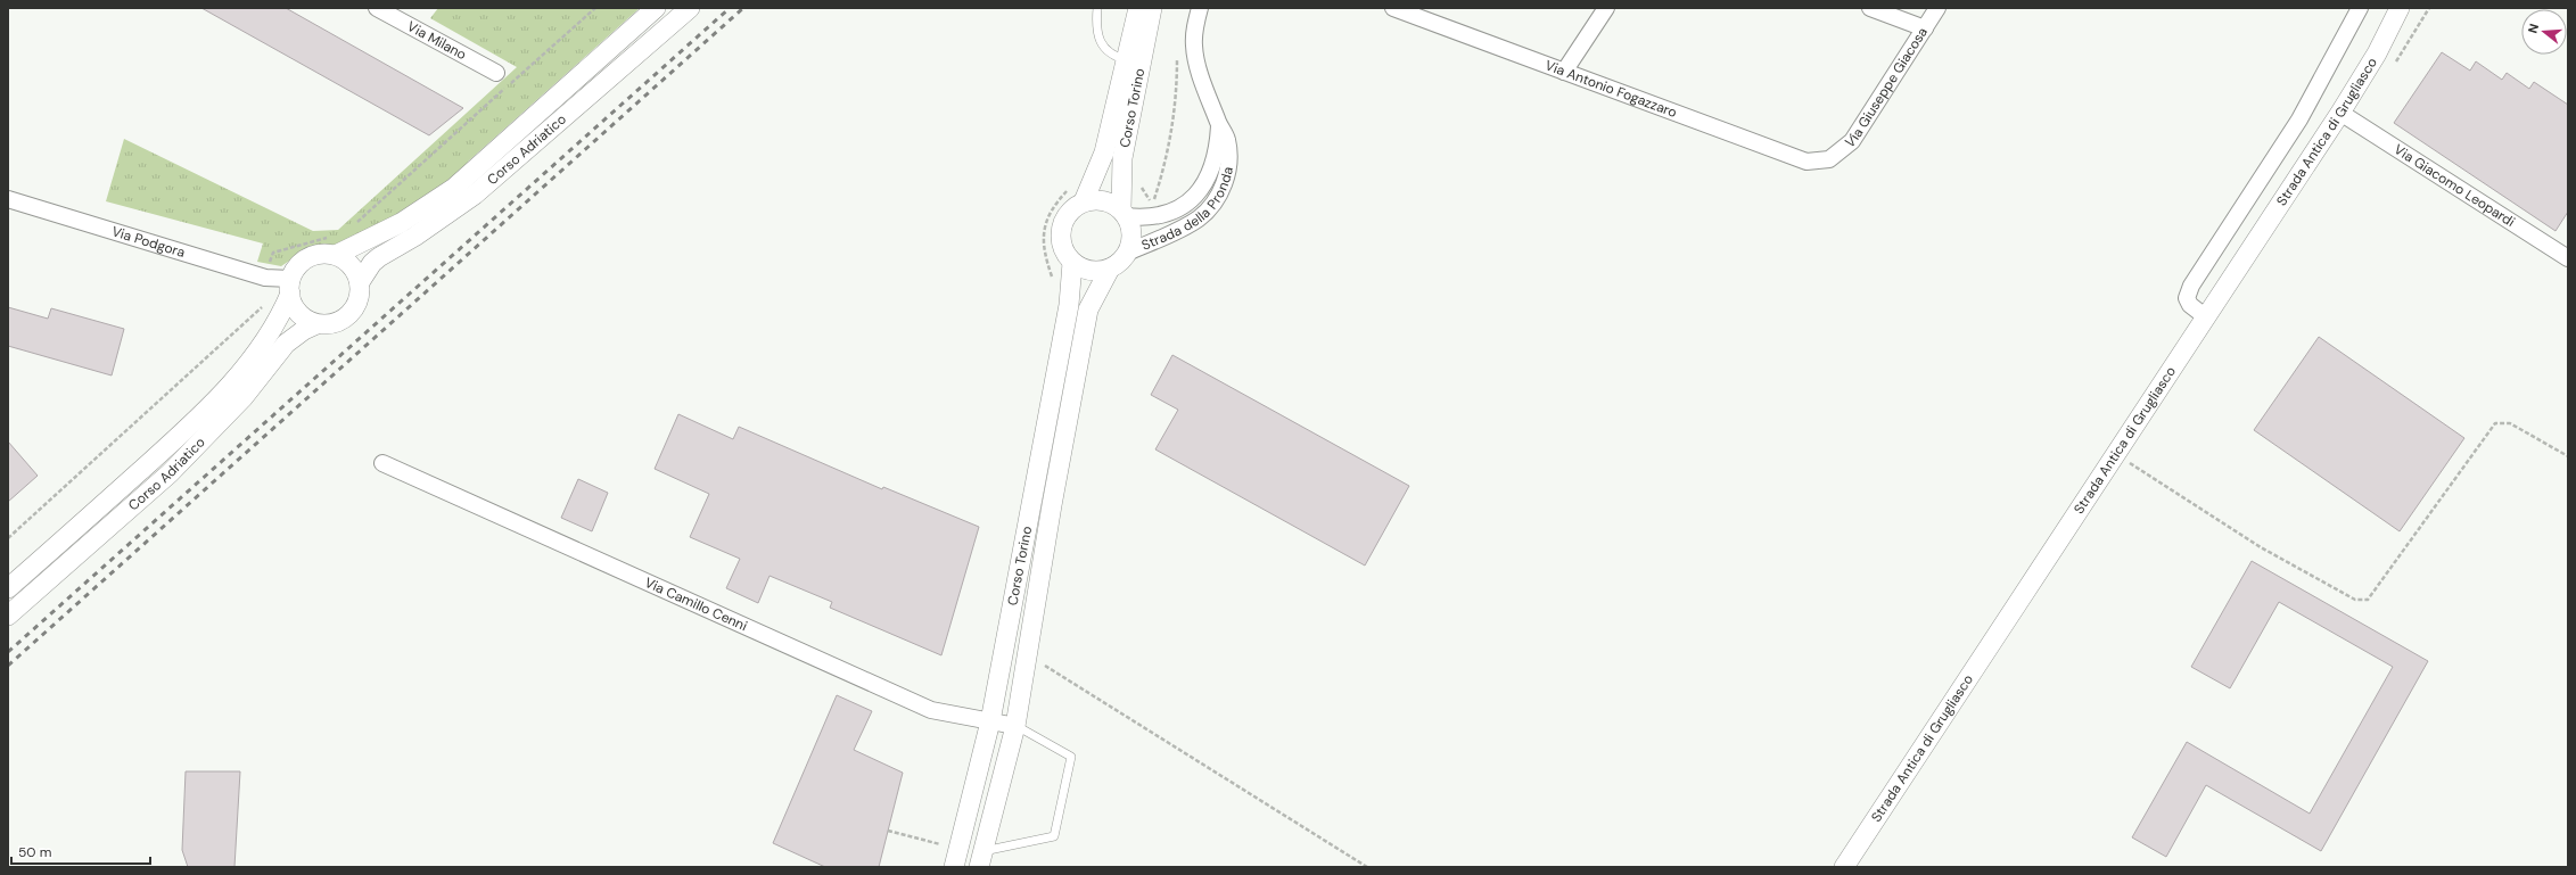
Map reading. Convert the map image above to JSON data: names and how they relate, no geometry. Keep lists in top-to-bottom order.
{
  "streets": {
    "street": [
      "Via Milano",
      "Via Giuseppe Giacosa",
      "Via Antonio Fogazzaro",
      "Corso Torino",
      "Strada Antica di Grugliasco",
      "Corso Adriatico",
      "Via Giacomo Leopardi",
      "Strada della Pronda",
      "Via Podgora",
      "Via Camillo Cenni"
    ]
  },
  "crossings": [
    ["Via Giuseppe Giacosa", "Via Antonio Fogazzaro"],
    ["Corso Torino", "Strada della Pronda"],
    ["Corso Torino", "Via Camillo Cenni"],
    ["Strada Antica di Grugliasco", "Via Giacomo Leopardi"],
    ["Corso Adriatico", "Via Podgora"]
  ],
  "scale_bar": "50 m",
  "north": "left"
}
